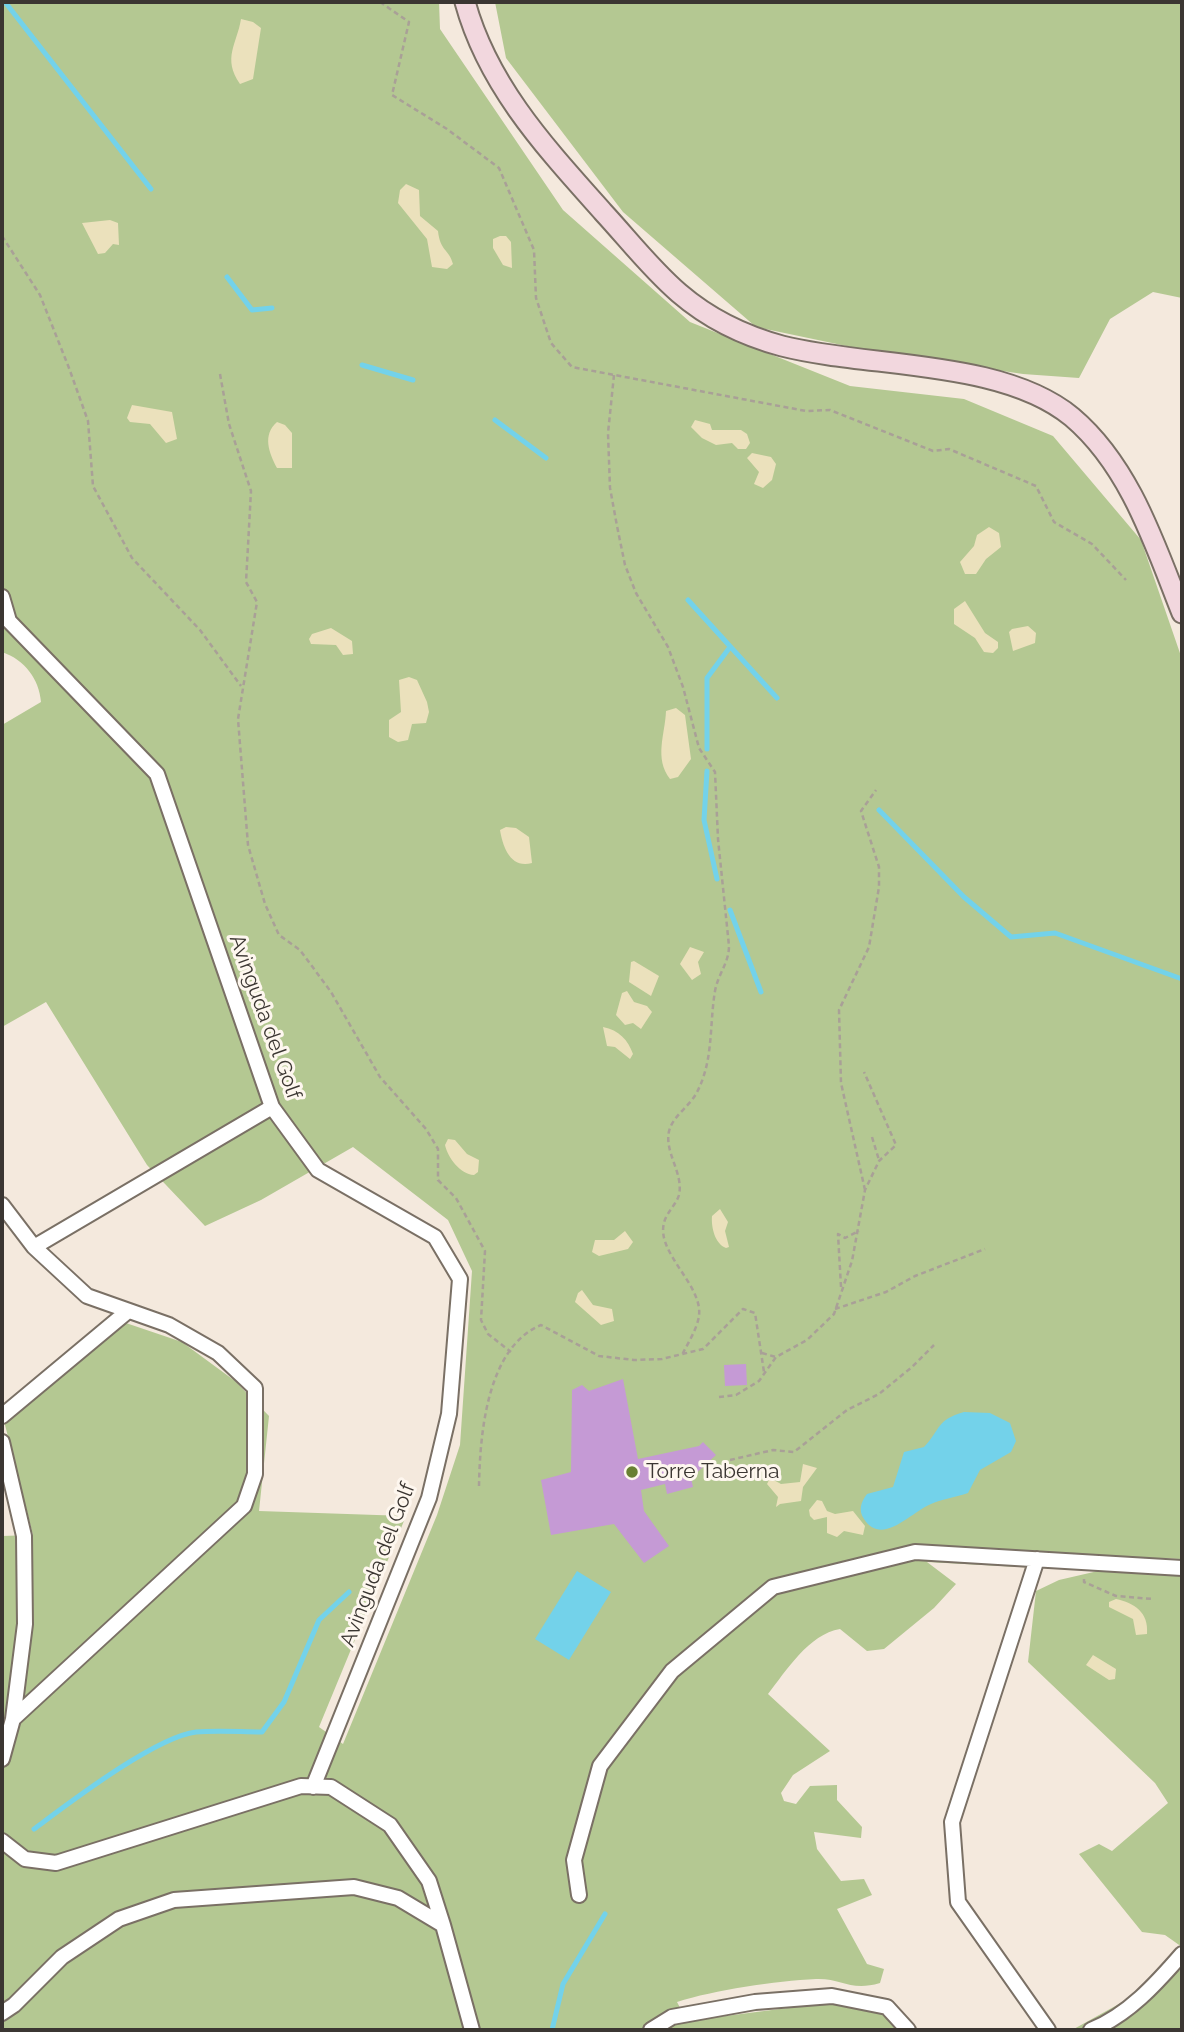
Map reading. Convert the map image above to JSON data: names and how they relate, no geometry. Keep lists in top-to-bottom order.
{
  "streets": {
    "street": ["Avinguda del Golf"]
  },
  "places": ["Torre Taberna"]
}
